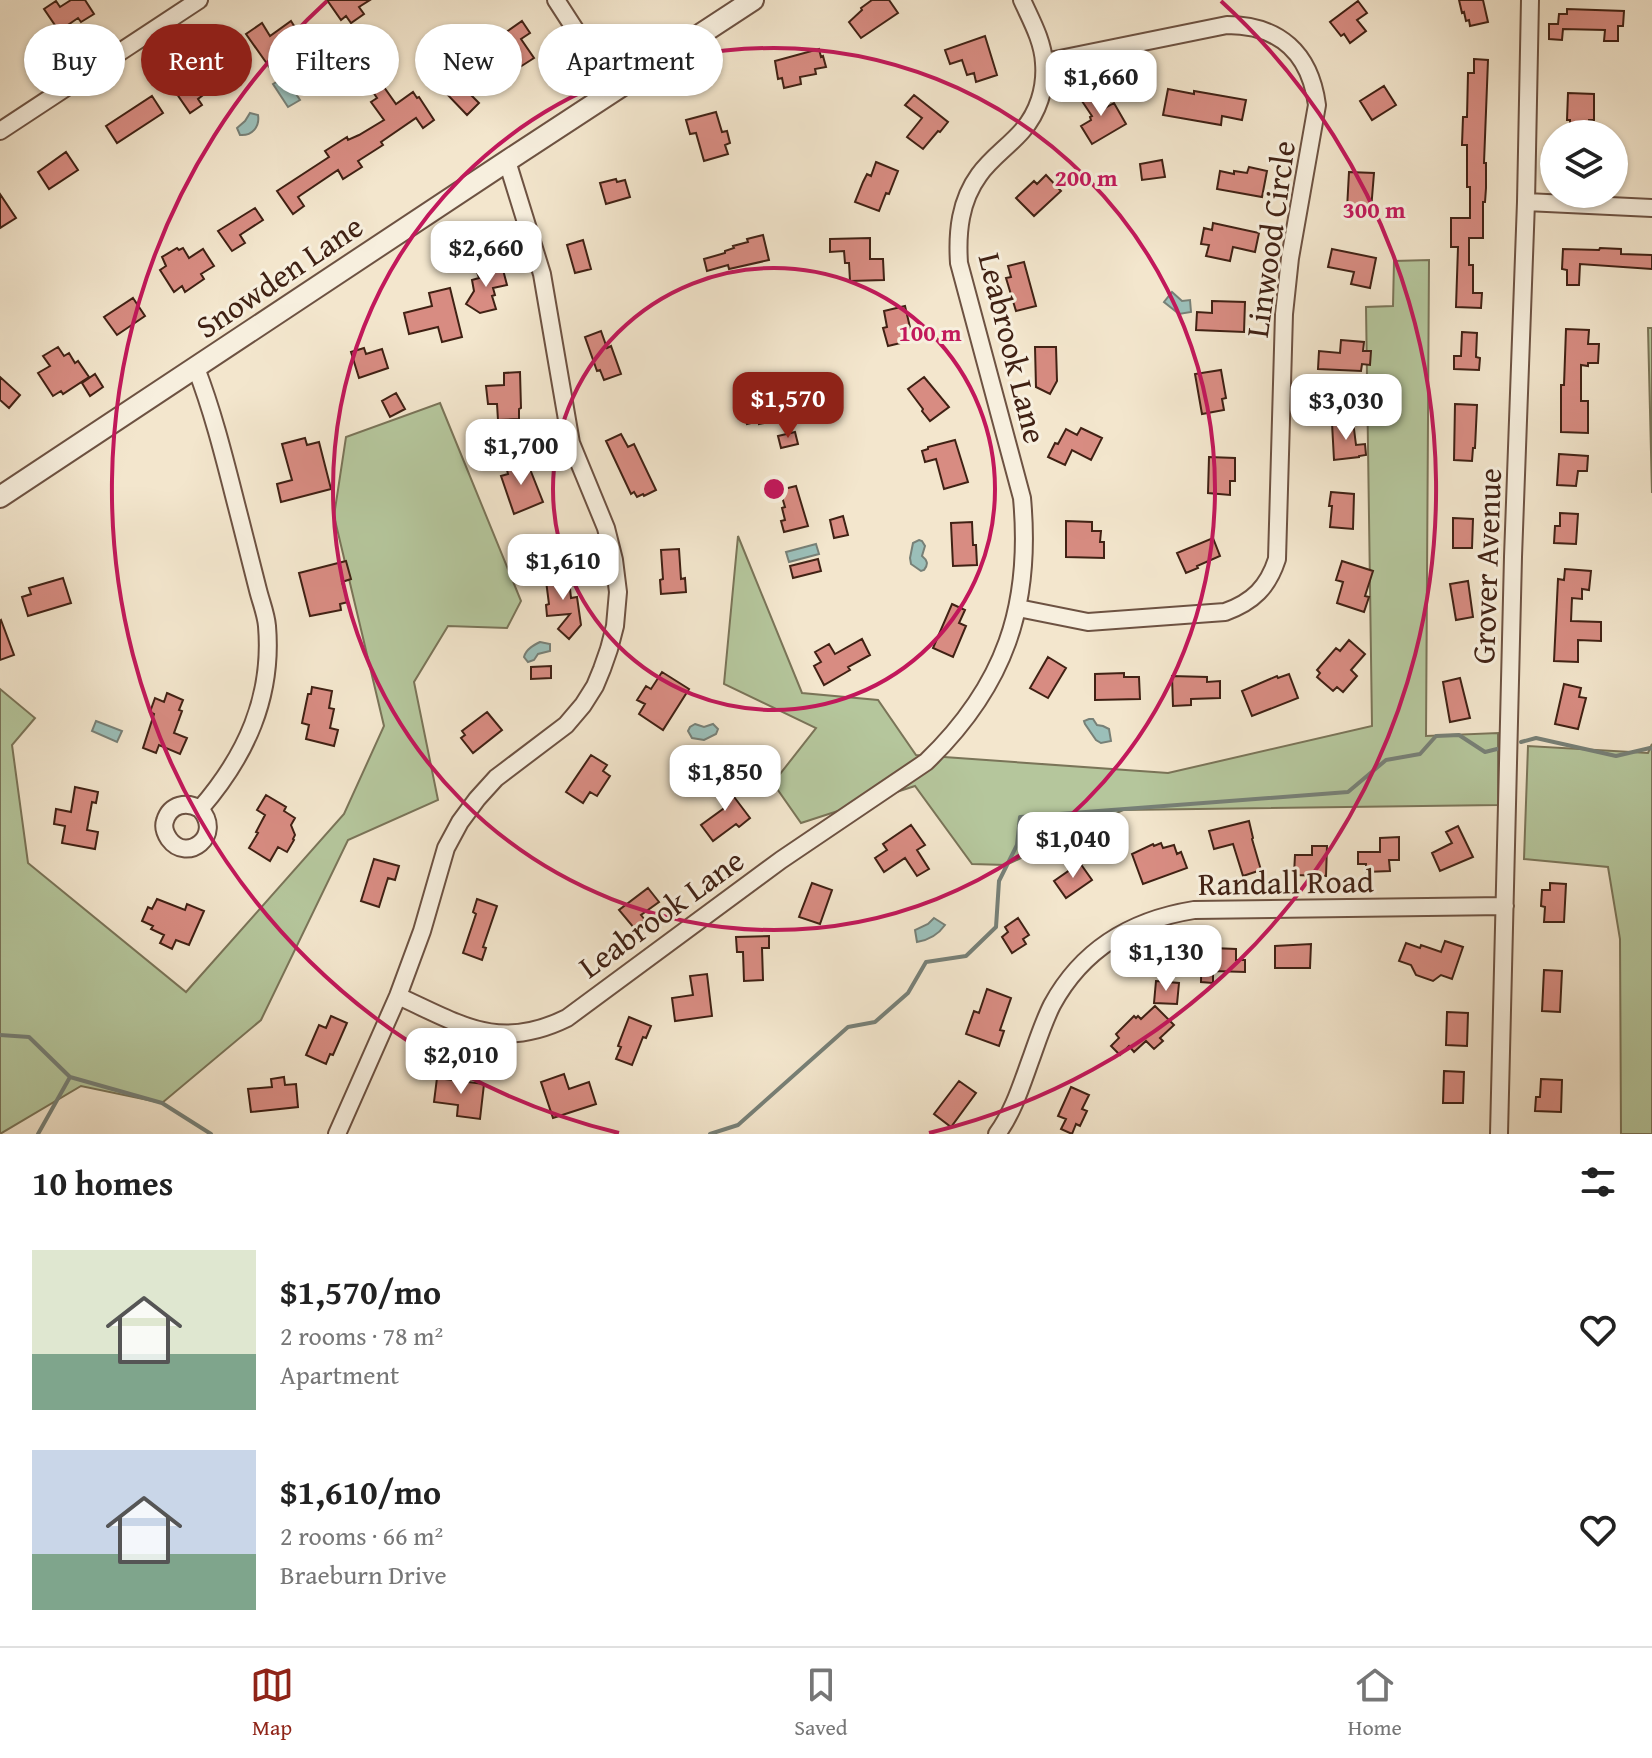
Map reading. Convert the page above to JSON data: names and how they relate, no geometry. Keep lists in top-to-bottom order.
{
  "streets": {
    "street": [
      "Linwood Circle",
      "Snowden Lane",
      "Leabrook Lane",
      "Grover Avenue",
      "Randall Road"
    ]
  },
  "crossings": [
    ["Linwood Circle", "Leabrook Lane"],
    ["Grover Avenue", "Randall Road"]
  ],
  "page": {
    "chip": [
      "Buy",
      "Rent",
      "Filters",
      "New",
      "Apartment"
    ],
    "price": [
      "$1,660",
      "$2,660",
      "$1,570",
      "$3,030",
      "$1,700",
      "$1,610",
      "$1,850",
      "$1,040",
      "$1,130",
      "$2,010"
    ],
    "heading": "10 homes",
    "list": [
      {
        "name": "$1,570/mo",
        "note": "2 rooms · 78 m² · Apartment"
      },
      {
        "name": "$1,610/mo",
        "note": "2 rooms · 66 m² · Braeburn Drive"
      }
    ],
    "tabs": ["Map", "Saved", "Home"]
  },
  "rings": ["200 m", "300 m", "100 m"]
}
